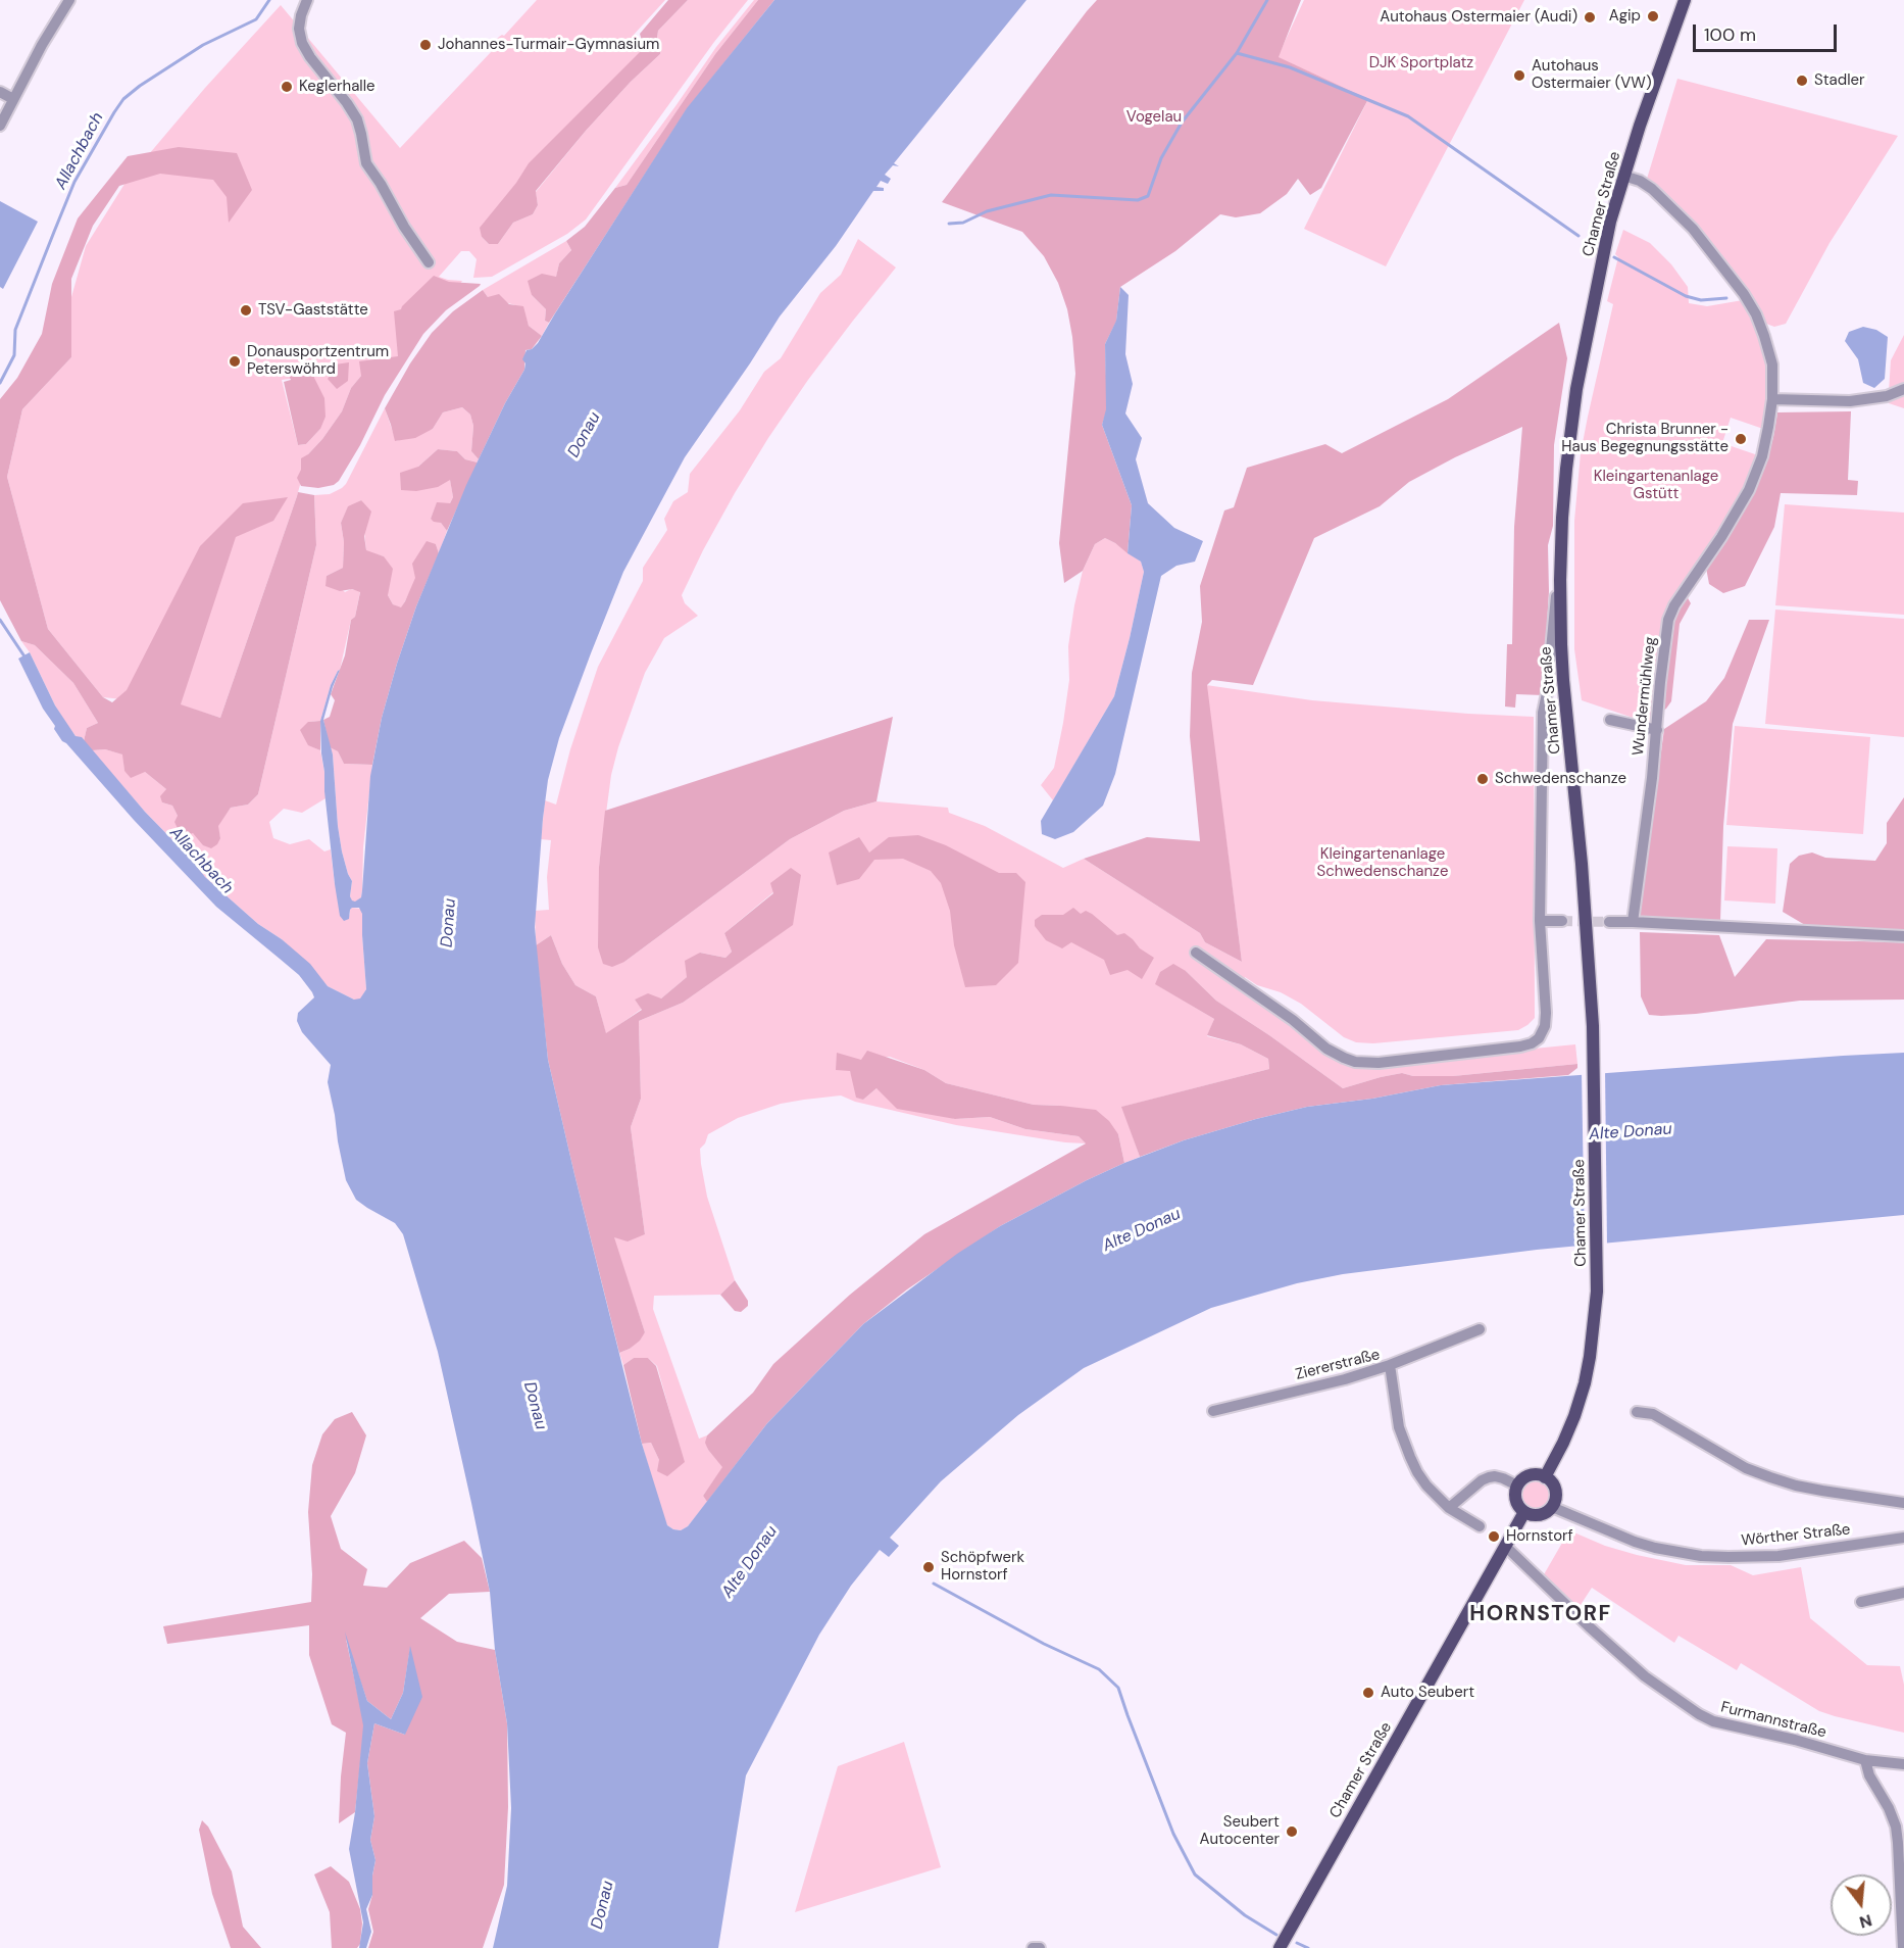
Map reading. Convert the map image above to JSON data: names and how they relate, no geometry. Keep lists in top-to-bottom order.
{
  "streets": {
    "main road": ["Chamer Straße"],
    "street": [
      "Wundermühlweg",
      "Ziererstraße",
      "Wörther Straße",
      "Furmannstraße"
    ]
  },
  "crossings": [
    ["Chamer Straße", "Wundermühlweg"],
    ["Chamer Straße", "Wörther Straße"],
    ["Chamer Straße", "Furmannstraße"]
  ],
  "districts": ["HORNSTORF"],
  "water": ["Allachbach", "Donau", "Alte Donau"],
  "parks": [
    "DJK Sportplatz",
    "Vogelau",
    "Kleingartenanlage Gstütt",
    "Kleingartenanlage Schwedenschanze"
  ],
  "places": [
    "Agip",
    "Autohaus Ostermaier (Audi)",
    "Johannes-Turmair-Gymnasium",
    "Autohaus Ostermaier (VW)",
    "Stadler",
    "Keglerhalle",
    "TSV-Gaststätte",
    "Donausportzentrum Peterswöhrd",
    "Christa Brunner - Haus Begegnungsstätte",
    "Schwedenschanze",
    "Hornstorf",
    "Schöpfwerk Hornstorf",
    "Auto Seubert",
    "Seubert Autocenter"
  ],
  "scale_bar": "100 m",
  "north": "bottom"
}
